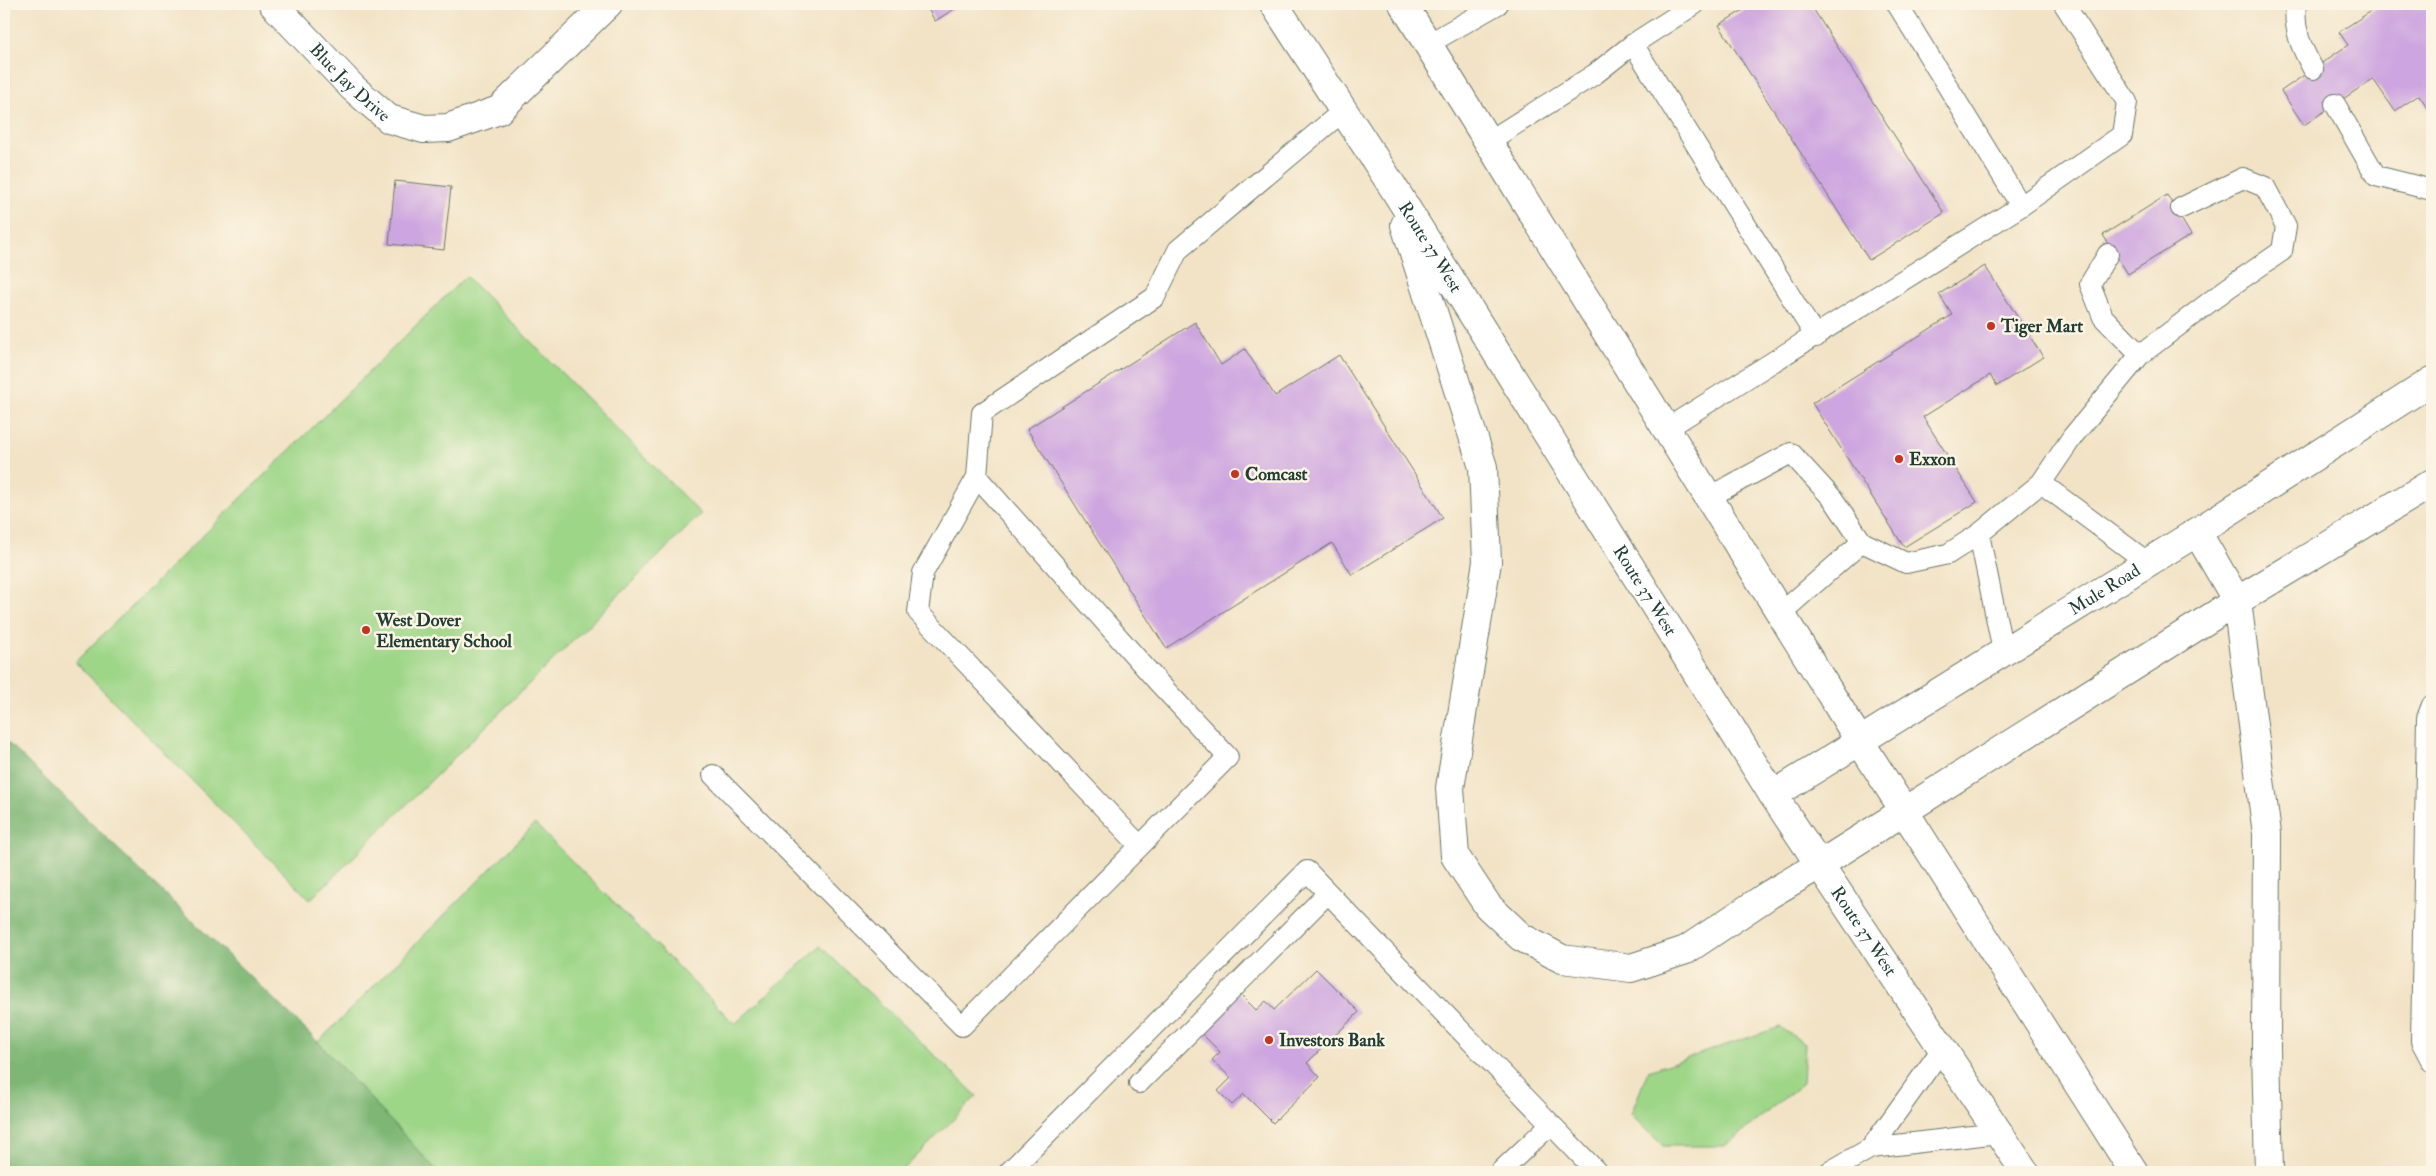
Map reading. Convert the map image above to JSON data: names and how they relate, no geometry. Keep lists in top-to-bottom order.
{
  "streets": {
    "main road": ["Blue Jay Drive", "Route 37 West", "Mule Road"]
  },
  "crossings": [
    ["Route 37 West", "Mule Road"]
  ],
  "places": [
    "Tiger Mart",
    "Exxon",
    "Comcast",
    "West Dover Elementary School",
    "Investors Bank"
  ]
}
